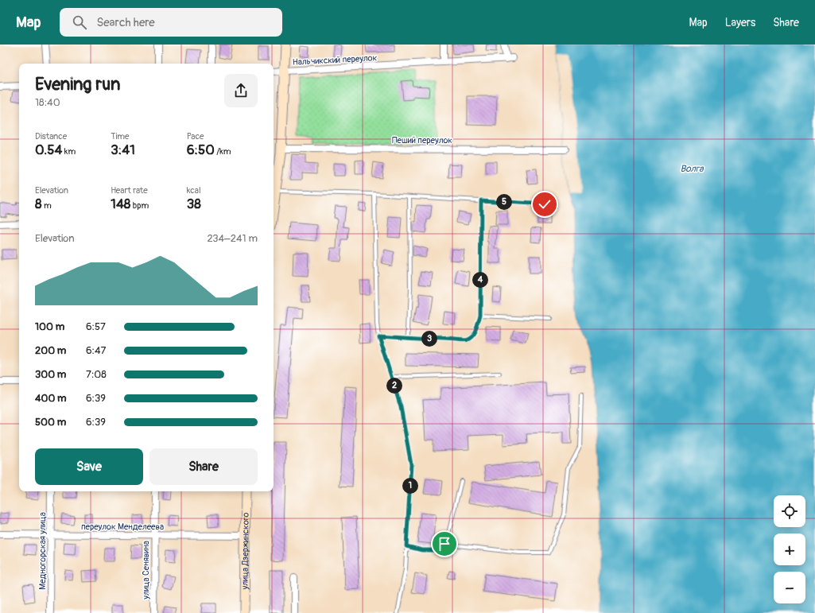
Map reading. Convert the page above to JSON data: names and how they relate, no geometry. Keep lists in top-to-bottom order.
{
  "streets": {
    "main road": ["улица Дзержинского"],
    "street": [
      "Нальчикский переулок",
      "Пеший переулок",
      "переулок Менделеева",
      "Медногорская улица",
      "улица Сенявина"
    ]
  },
  "crossings": [
    ["переулок Менделеева", "Медногорская улица"],
    ["переулок Менделеева", "улица Дзержинского"],
    ["переулок Менделеева", "улица Сенявина"]
  ],
  "water": ["Волга"],
  "page": {
    "header": "Map",
    "search": "Search here",
    "nav": ["Map", "Layers", "Share"],
    "heading": ["Evening run", "18:40"],
    "stats": [
      ["Distance", "0.54 km"],
      ["Time", "3:41"],
      ["Pace", "6:50 /km"],
      ["Elevation", "8 m"],
      ["Heart rate", "148 bpm"],
      ["kcal", "38"]
    ],
    "pins": [
      "5",
      "4",
      "3",
      "2",
      "1"
    ],
    "chart": ["Elevation", "234–241 m"],
    "list": [
      {
        "name": "100 m",
        "note": "6:57"
      },
      {
        "name": "200 m",
        "note": "6:47"
      },
      {
        "name": "300 m",
        "note": "7:08"
      },
      {
        "name": "400 m",
        "note": "6:39"
      },
      {
        "name": "500 m",
        "note": "6:39"
      }
    ],
    "buttons": ["Save", "Share"],
    "map_buttons": ["+", "−"]
  }
}
